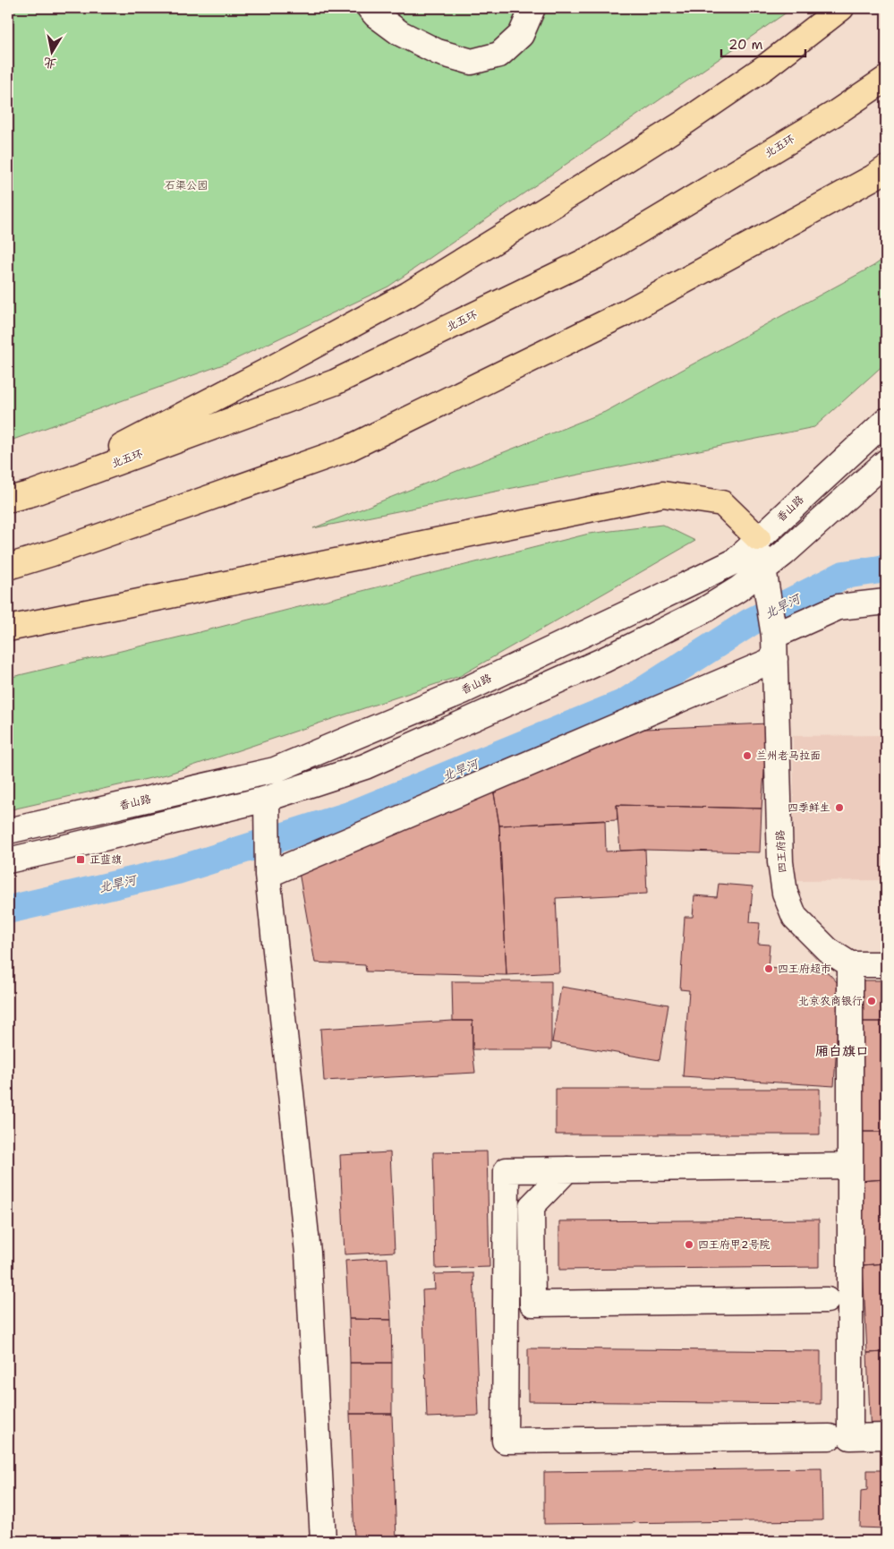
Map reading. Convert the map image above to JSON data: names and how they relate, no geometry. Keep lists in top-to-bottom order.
{
  "streets": {
    "highway": ["北五环"],
    "street": ["香山路", "四王府路"]
  },
  "crossings": [
    ["香山路", "四王府路"]
  ],
  "districts": ["厢白旗口"],
  "water": ["北旱河"],
  "parks": ["石渠公园"],
  "places": {
    "other": [
      "兰州老马拉面",
      "四季鲜生",
      "四王府超市",
      "北京农商银行",
      "四王府甲2号院"
    ],
    "transit": ["正蓝旗"]
  },
  "scale_bar": "20 m",
  "north": "bottom"
}
